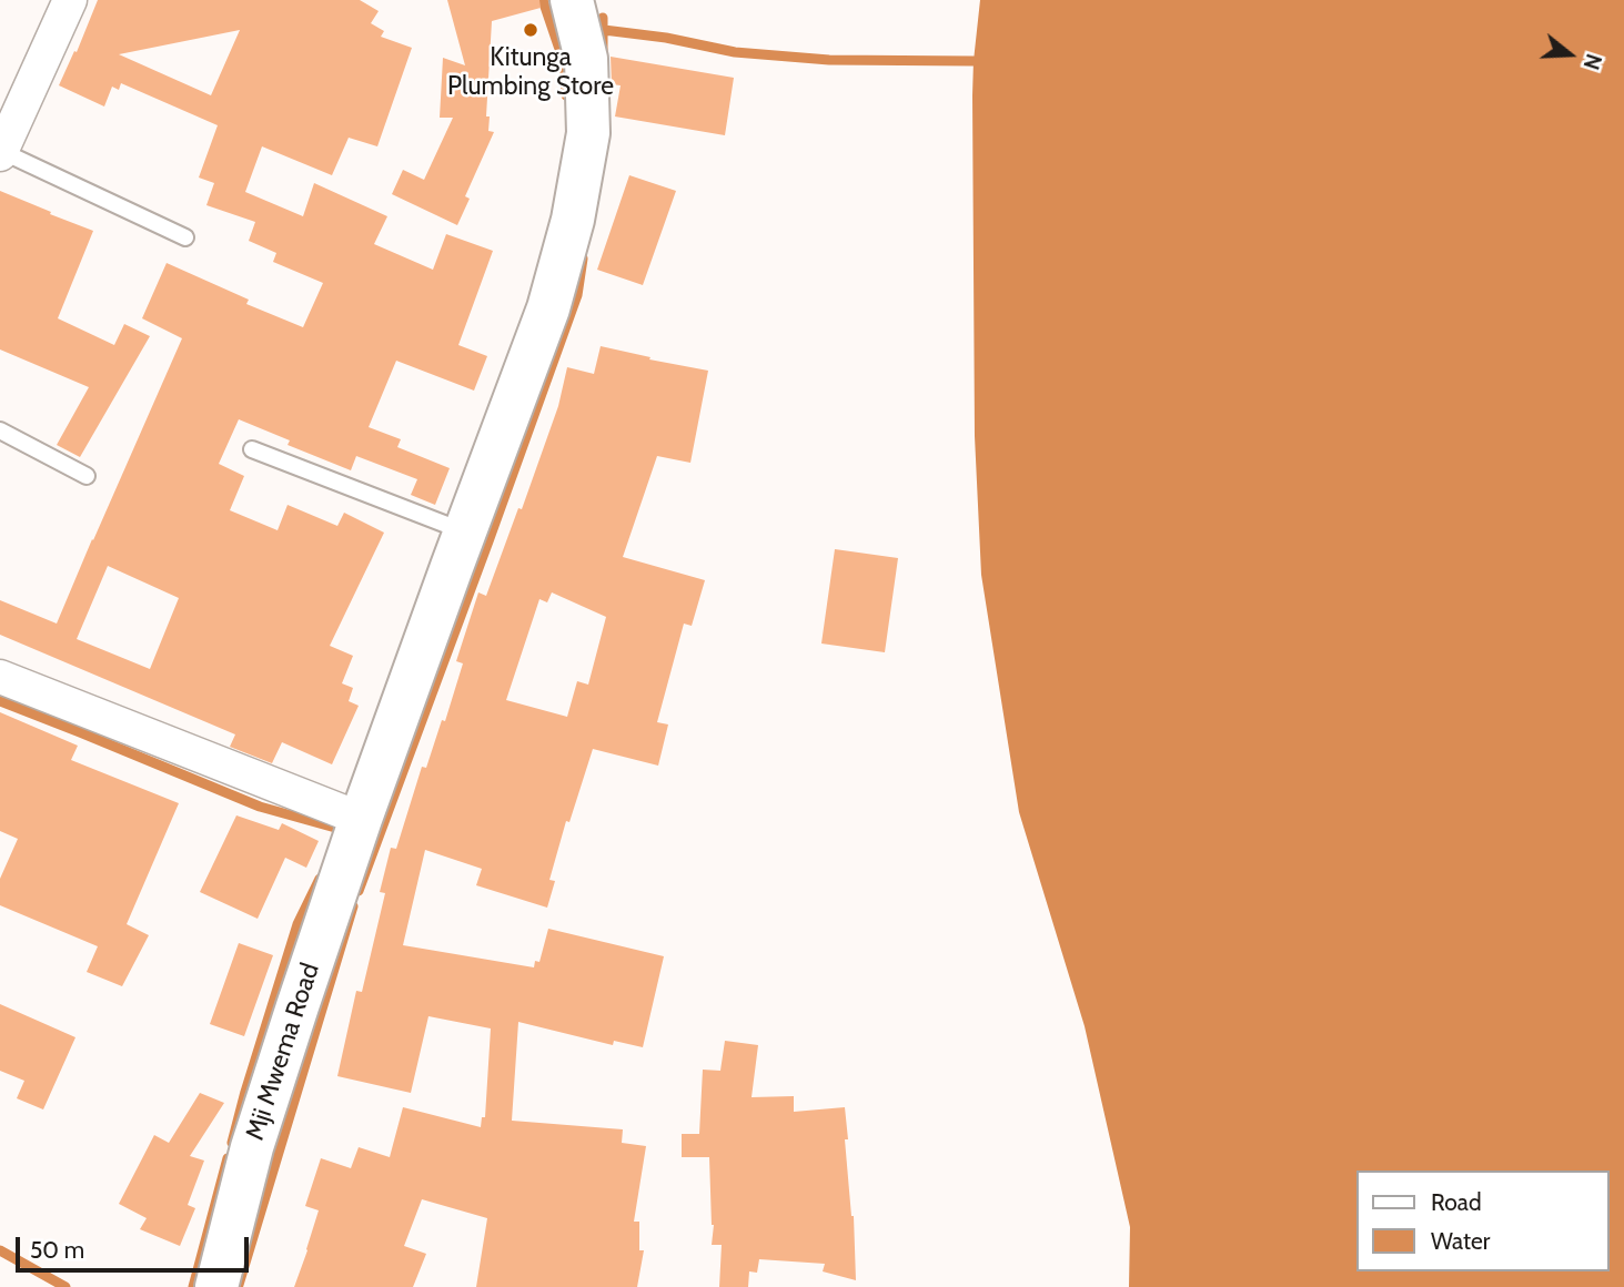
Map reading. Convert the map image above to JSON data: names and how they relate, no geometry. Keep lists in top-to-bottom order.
{
  "streets": {
    "main road": ["Mji Mwema Road"]
  },
  "places": ["Kitunga Plumbing Store"],
  "legend": ["Road", "Water"],
  "scale_bar": "50 m",
  "north": "right"
}
